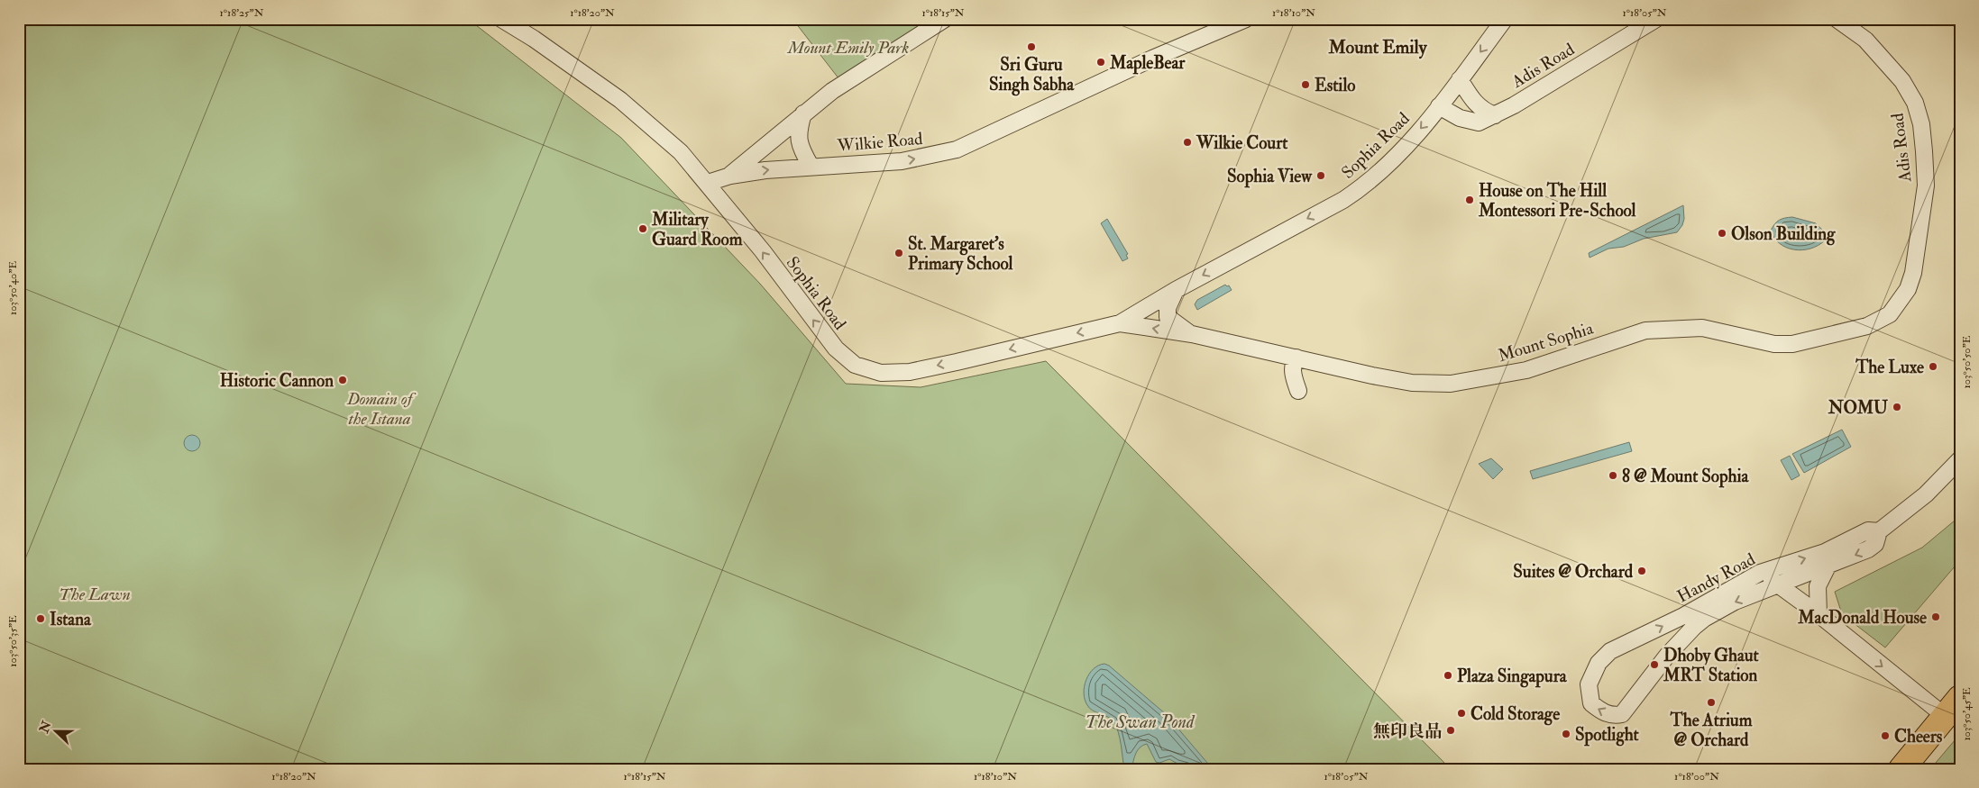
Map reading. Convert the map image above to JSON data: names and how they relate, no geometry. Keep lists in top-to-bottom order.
{
  "streets": {
    "street": [
      "Adis Road",
      "Wilkie Road",
      "Sophia Road",
      "Mount Sophia",
      "Handy Road"
    ]
  },
  "crossings": [
    ["Adis Road", "Sophia Road"],
    ["Adis Road", "Mount Sophia"],
    ["Wilkie Road", "Sophia Road"],
    ["Sophia Road", "Mount Sophia"]
  ],
  "one_way": ["Sophia Road"],
  "districts": ["Mount Emily"],
  "water": ["The Swan Pond"],
  "parks": ["Mount Emily Park", "Domain of the Istana", "The Lawn"],
  "places": [
    "Sri Guru Singh Sabha",
    "MapleBear",
    "Estilo",
    "Wilkie Court",
    "Sophia View",
    "House on The Hill Montessori Pre-School",
    "Military Guard Room",
    "Olson Building",
    "St. Margaret's Primary School",
    "The Luxe",
    "Historic Cannon",
    "NOMU",
    "8 @ Mount Sophia",
    "Suites @ Orchard",
    "MacDonald House",
    "Istana",
    "Dhoby Ghaut MRT Station",
    "Plaza Singapura",
    "The Atrium @ Orchard",
    "Cold Storage",
    "無印良品",
    "Spotlight",
    "Cheers"
  ],
  "north": "left",
  "coordinates": [
    "1°18'25\"N",
    "1°18'20\"N",
    "1°18'15\"N",
    "1°18'10\"N",
    "1°18'05\"N",
    "103°50'40\"E",
    "103°50'50\"E",
    "103°50'35\"E",
    "103°50'45\"E",
    "1°18'00\"N"
  ]
}
